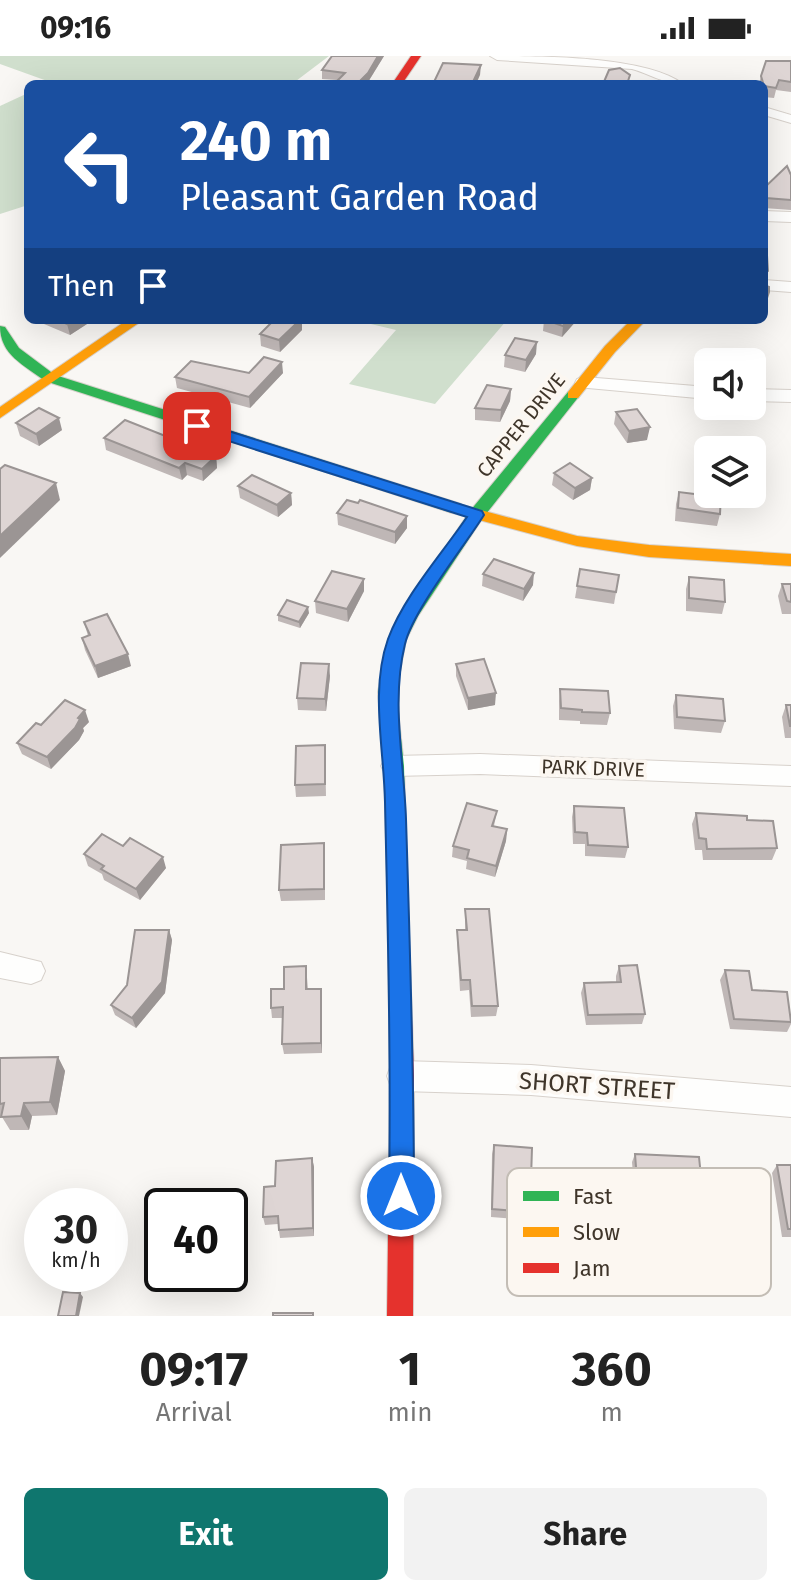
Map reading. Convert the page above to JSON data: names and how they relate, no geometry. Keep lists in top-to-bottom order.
{
  "streets": {
    "street": ["CAPPER DRIVE", "PARK DRIVE", "SHORT STREET"]
  },
  "crossings": [
    ["CAPPER DRIVE", "PARK DRIVE"],
    ["CAPPER DRIVE", "SHORT STREET"]
  ],
  "legend": ["Fast", "Slow", "Jam"],
  "page": {
    "status": "09:16",
    "turn": ["240 m", "Pleasant Garden Road"],
    "then": "Then",
    "speed": "30 km/h",
    "limit": "40",
    "eta": [
      "09:17",
      "Arrival",
      "1",
      "min",
      "360",
      "m"
    ],
    "buttons": ["Exit", "Share"]
  }
}
